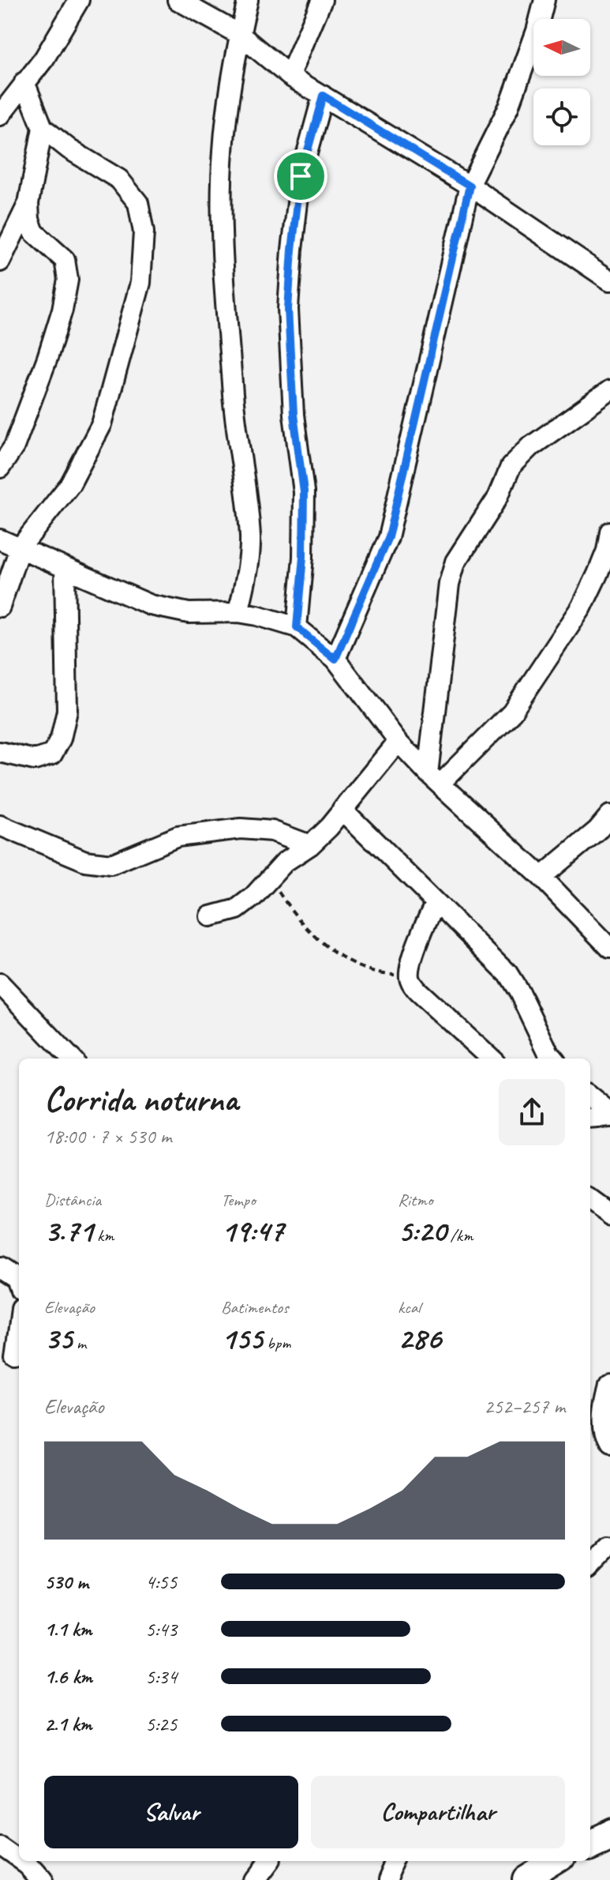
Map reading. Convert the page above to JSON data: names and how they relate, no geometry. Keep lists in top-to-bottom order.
{
  "north": "left",
  "page": {
    "heading": ["Corrida noturna", "18:00 · 7 × 530 m"],
    "stats": [
      ["Distância", "3.71 km"],
      ["Tempo", "19:47"],
      ["Ritmo", "5:20 /km"],
      ["Elevação", "35 m"],
      ["Batimentos", "155 bpm"],
      ["kcal", "286"]
    ],
    "chart": ["Elevação", "252–257 m"],
    "list": [
      {
        "name": "530 m",
        "note": "4:55"
      },
      {
        "name": "1.1 km",
        "note": "5:43"
      },
      {
        "name": "1.6 km",
        "note": "5:34"
      },
      {
        "name": "2.1 km",
        "note": "5:25"
      }
    ],
    "buttons": ["Salvar", "Compartilhar"]
  }
}
